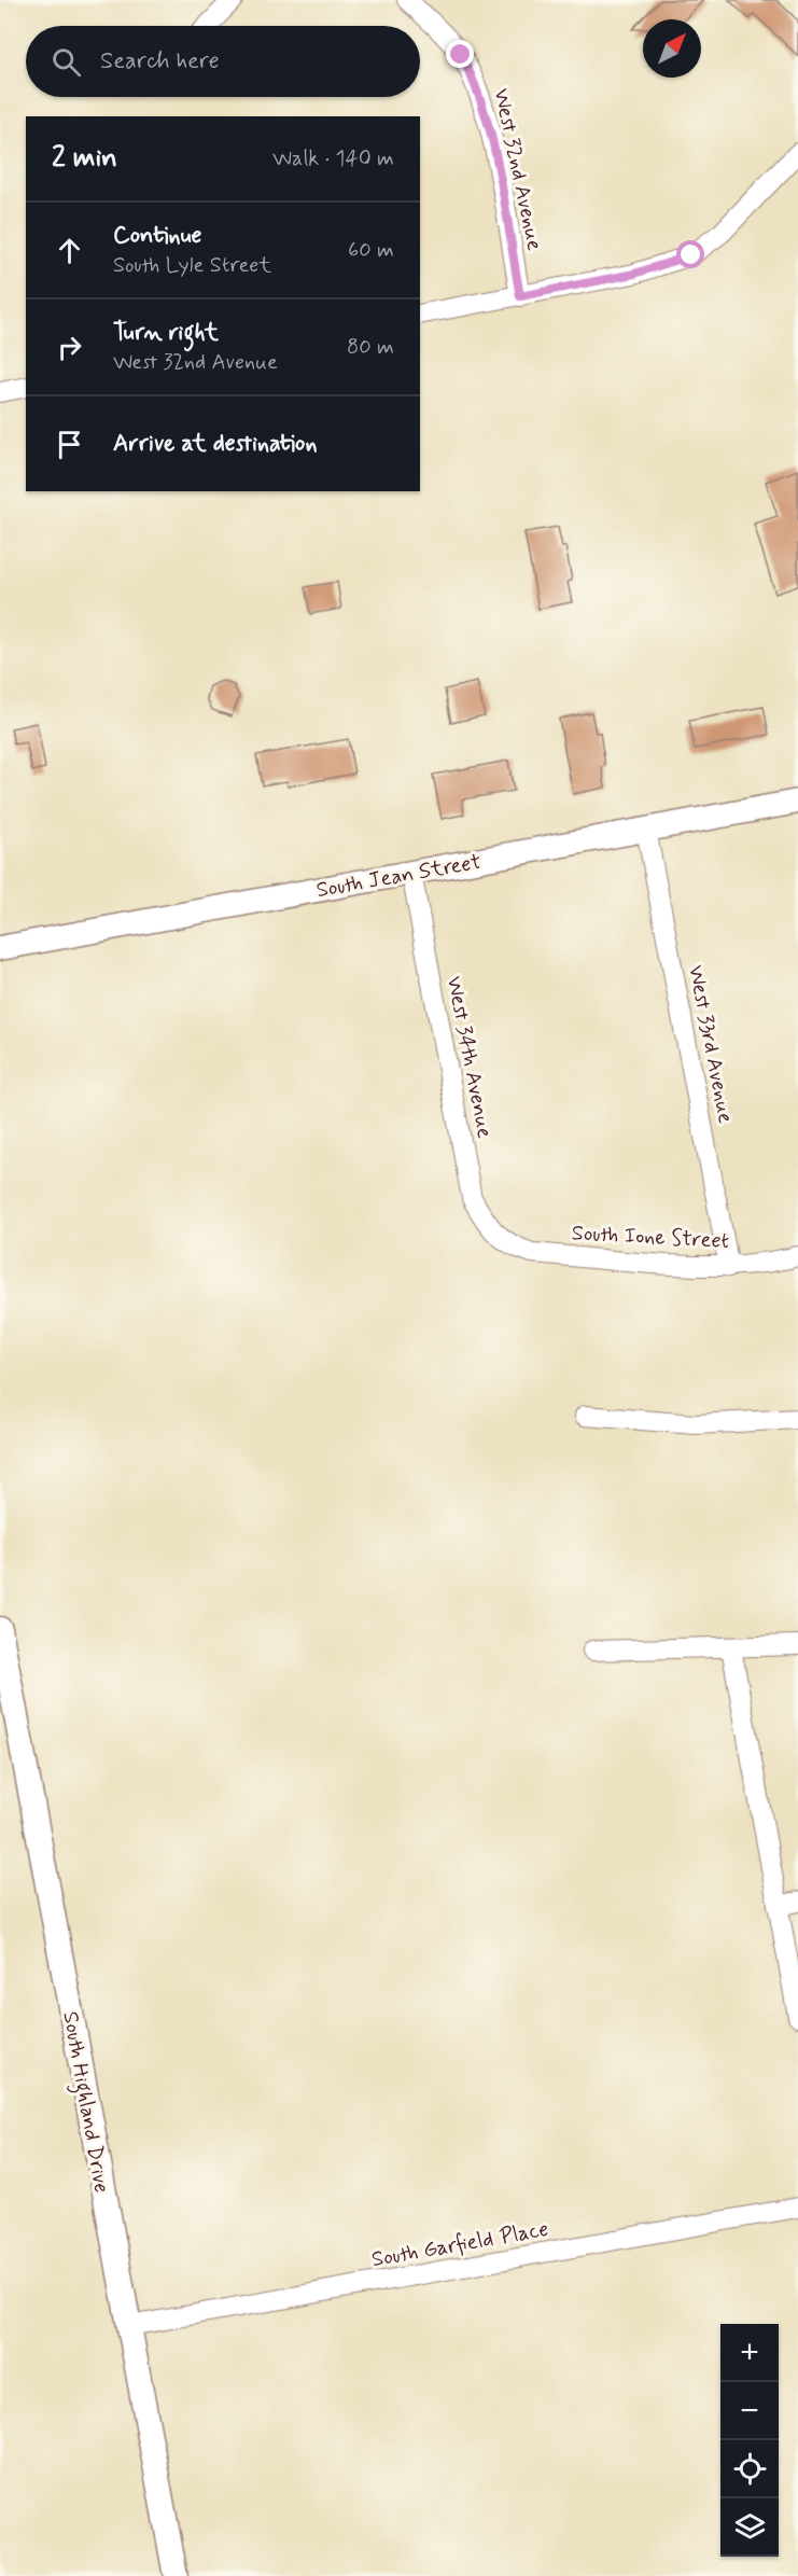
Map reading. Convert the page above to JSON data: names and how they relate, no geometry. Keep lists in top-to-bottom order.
{
  "streets": {
    "street": [
      "West 32nd Avenue",
      "South Jean Street",
      "West 33rd Avenue",
      "West 34th Avenue",
      "South Ione Street",
      "South Highland Drive",
      "South Garfield Place"
    ]
  },
  "crossings": [
    ["South Jean Street", "West 33rd Avenue"],
    ["South Jean Street", "West 34th Avenue"],
    ["West 33rd Avenue", "South Ione Street"],
    ["West 34th Avenue", "South Ione Street"],
    ["South Highland Drive", "South Garfield Place"]
  ],
  "north": "top right",
  "page": {
    "search": "Search here",
    "heading": ["2 min", "Walk · 140 m"],
    "list": [
      ["Continue", "South Lyle Street", "60 m"],
      ["Turn right", "West 32nd Avenue", "80 m"],
      "Arrive at destination"
    ],
    "map_buttons": ["+", "−"]
  }
}
